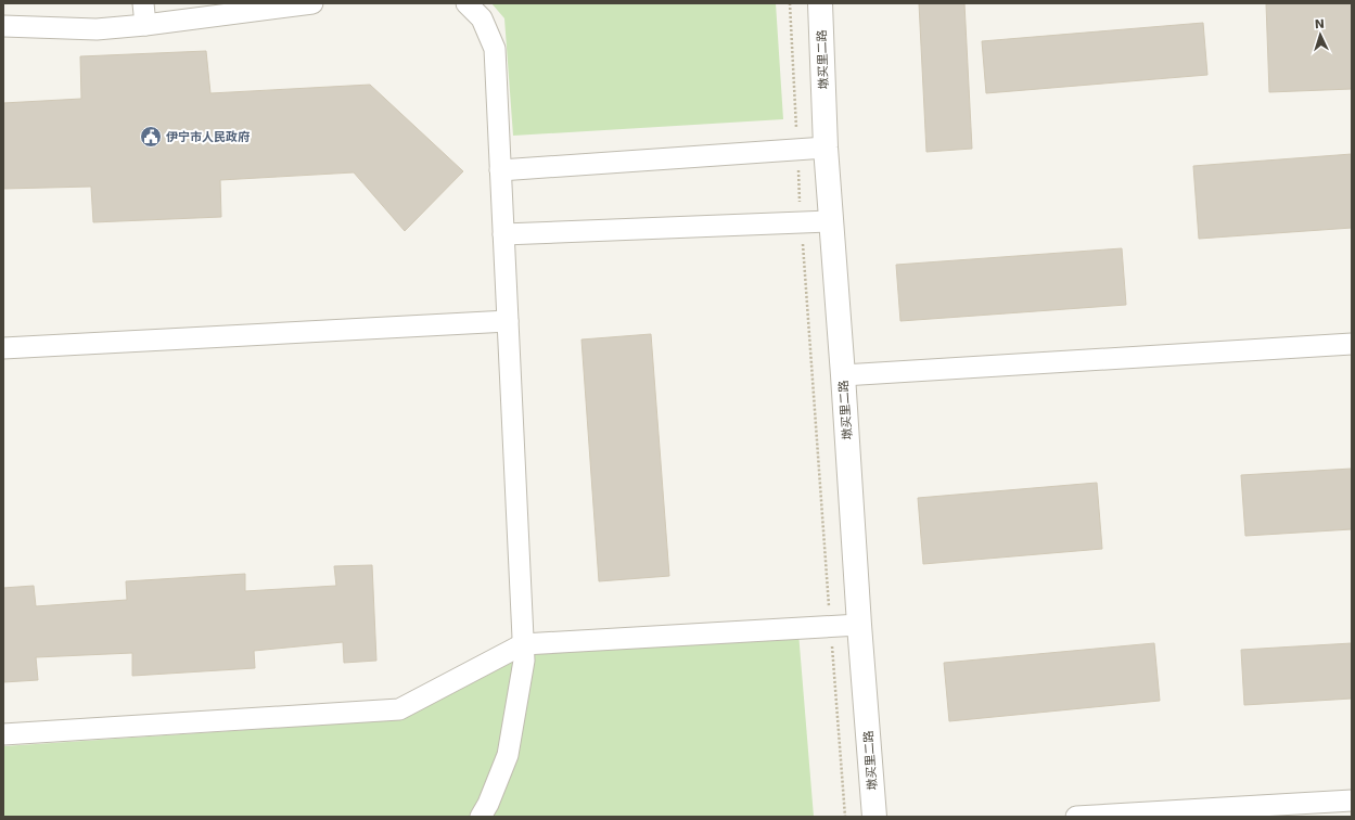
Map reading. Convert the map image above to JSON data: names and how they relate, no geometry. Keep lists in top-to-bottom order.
{
  "streets": {
    "street": ["墩买里二路"]
  },
  "places": {
    "public building": ["伊宁市人民政府"]
  },
  "north": "top"
}
